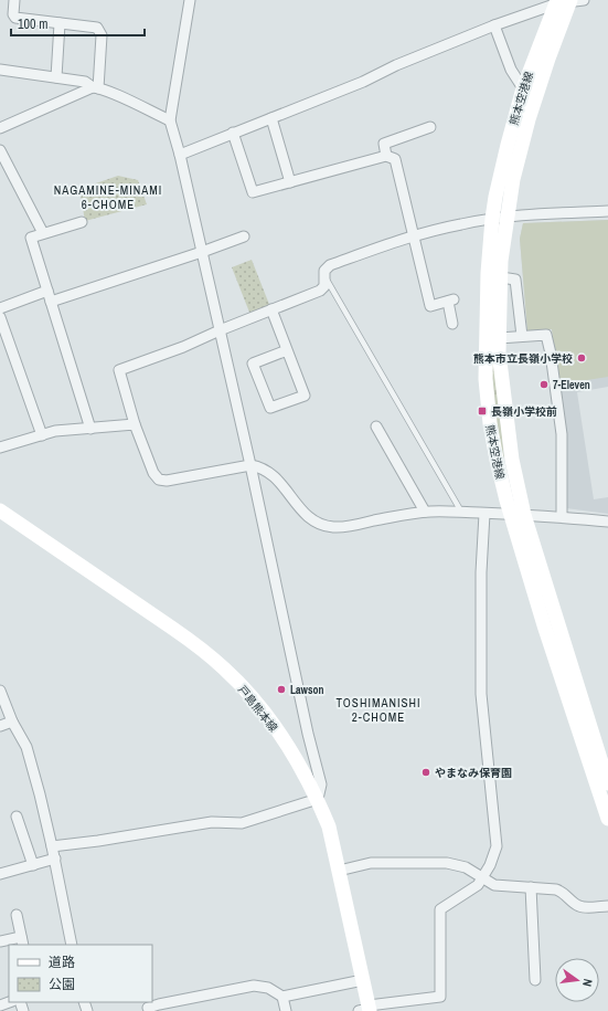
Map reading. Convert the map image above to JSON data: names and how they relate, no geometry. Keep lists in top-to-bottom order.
{
  "streets": {
    "main road": ["熊本空港線", "戸島熊本線"]
  },
  "districts": ["NAGAMINE-MINAMI 6-CHOME", "TOSHIMANISHI 2-CHOME"],
  "places": {
    "other": [
      "熊本市立長嶺小学校",
      "7-Eleven",
      "Lawson",
      "やまなみ保育園"
    ],
    "transit": ["長嶺小学校前"]
  },
  "legend": ["道路", "公園"],
  "scale_bar": "100 m",
  "north": "right"
}
